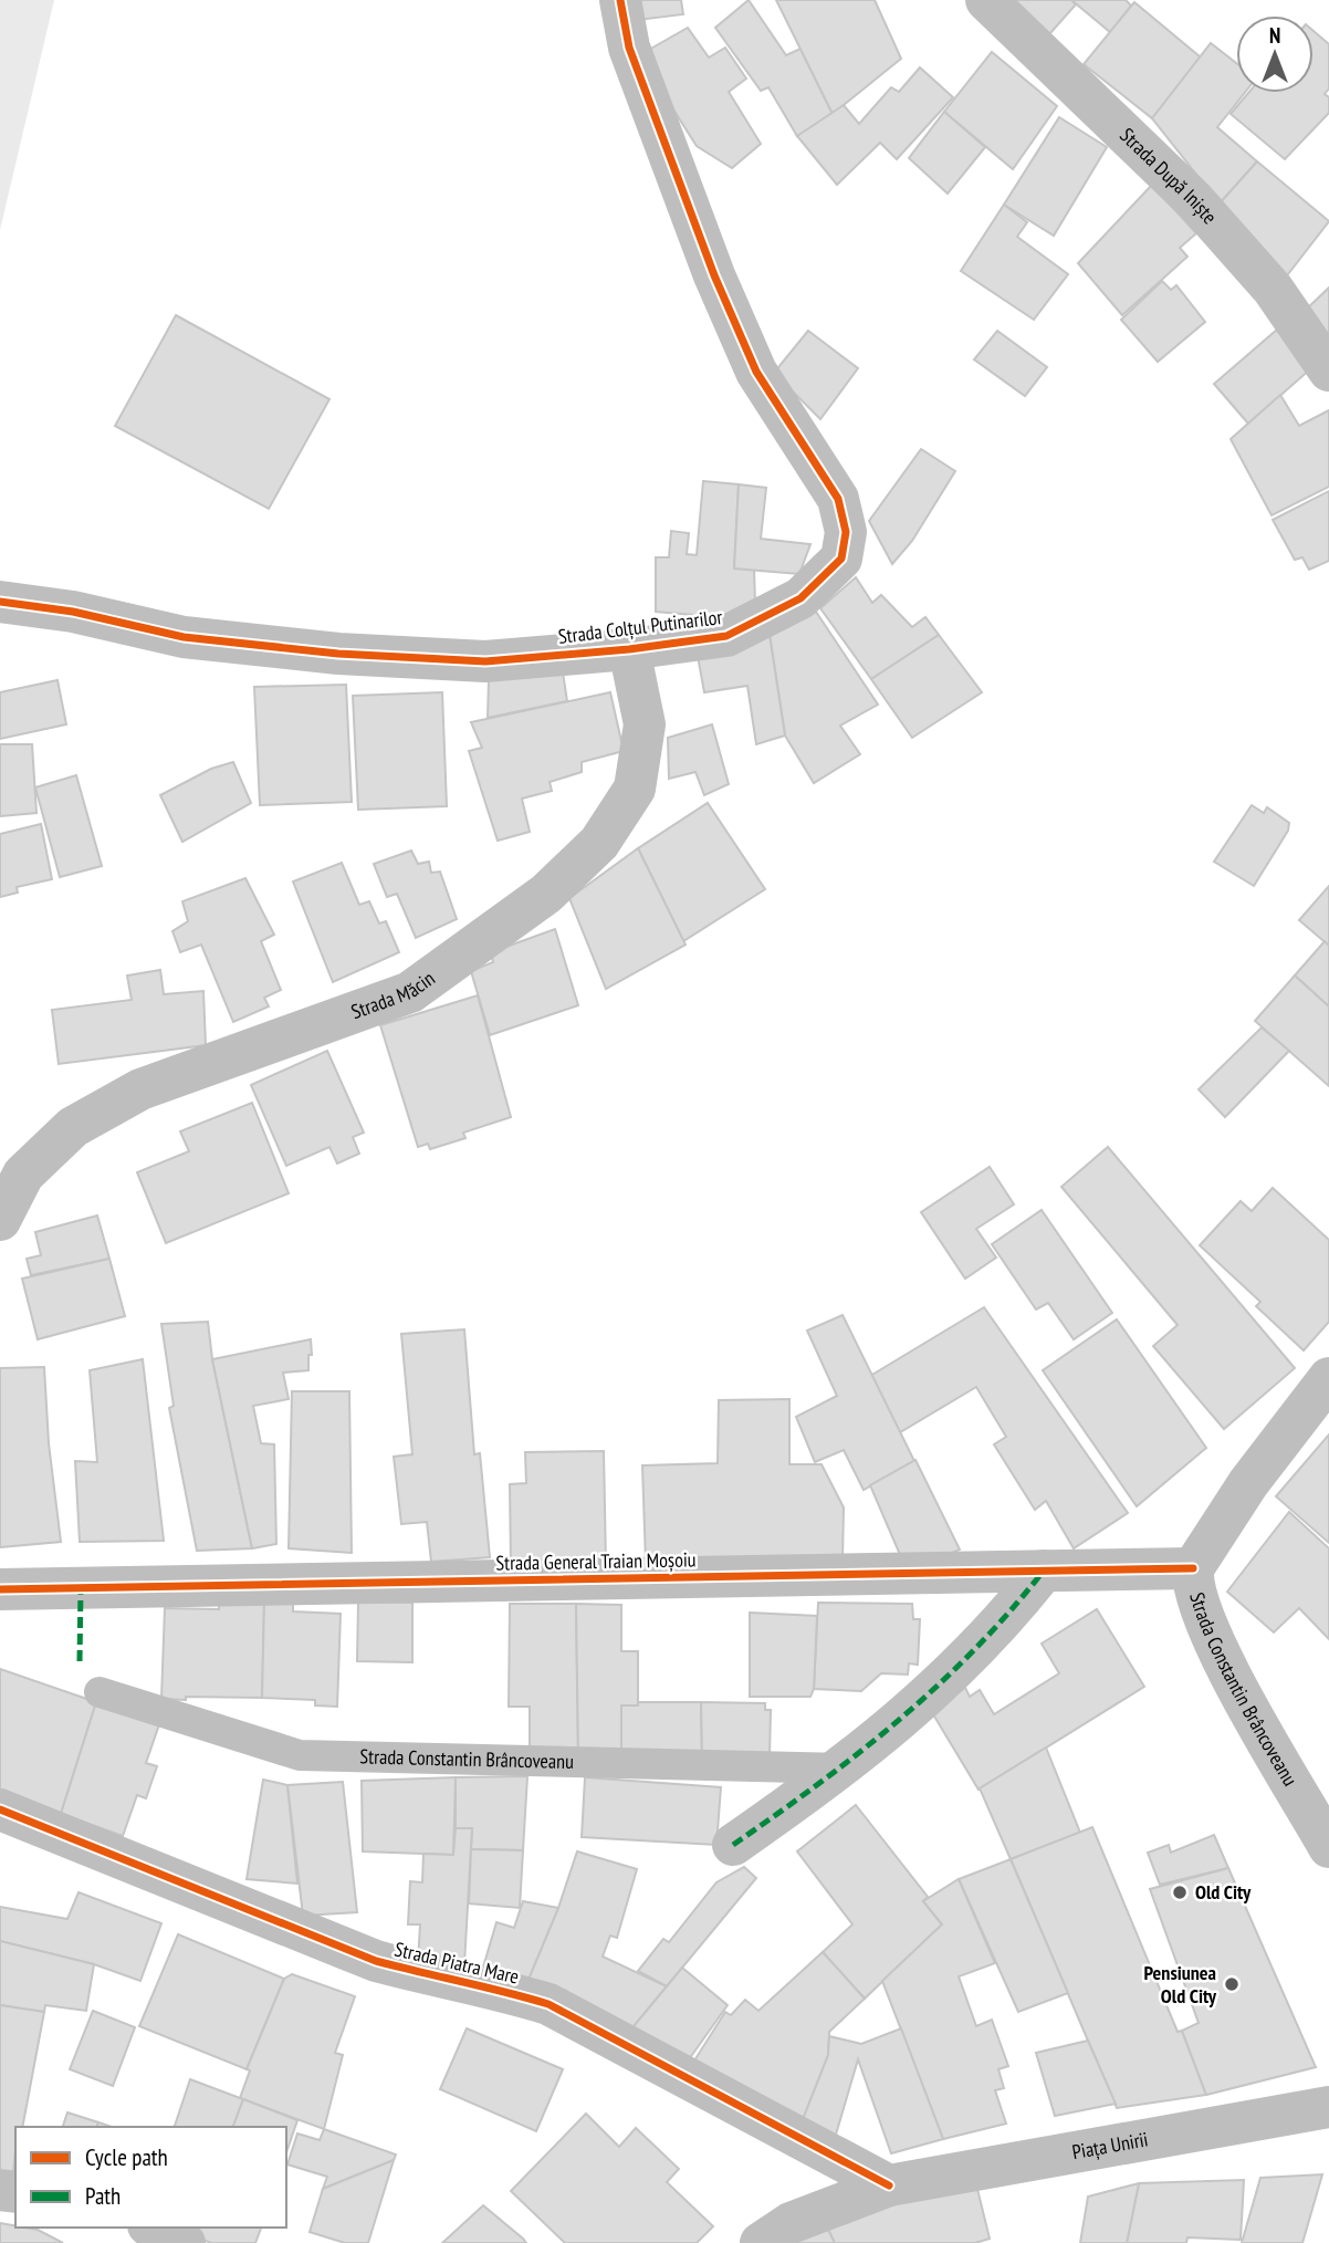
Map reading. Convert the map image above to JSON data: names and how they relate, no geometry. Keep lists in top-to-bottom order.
{
  "streets": {
    "street": [
      "Strada După Iniște",
      "Strada Colțul Putinarilor",
      "Strada Măcin",
      "Strada General Traian Moșoiu",
      "Strada Constantin Brâncoveanu",
      "Strada Piatra Mare",
      "Piața Unirii"
    ]
  },
  "crossings": [
    ["Strada Colțul Putinarilor", "Strada Măcin"],
    ["Strada General Traian Moșoiu", "Strada Constantin Brâncoveanu"],
    ["Strada Piatra Mare", "Piața Unirii"]
  ],
  "places": ["Old City", "Pensiunea Old City"],
  "legend": ["Cycle path", "Path"],
  "north": "top"
}
